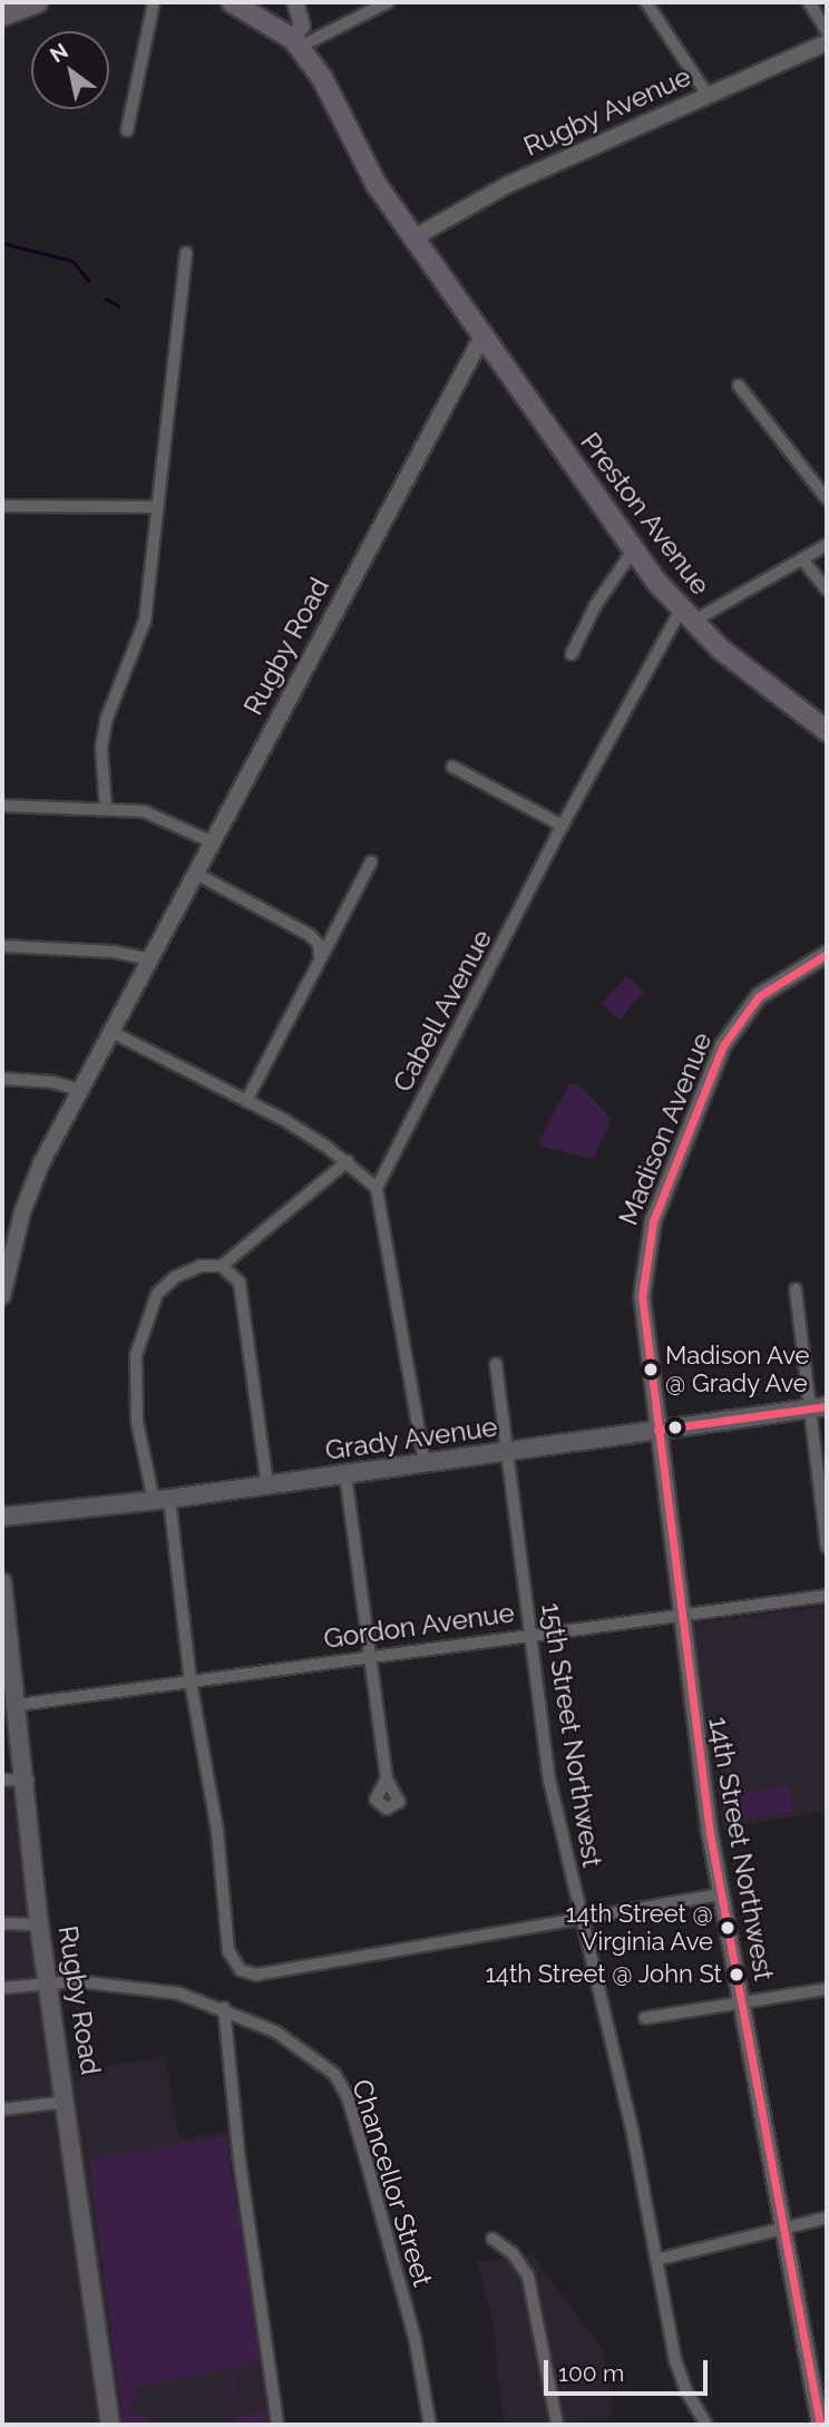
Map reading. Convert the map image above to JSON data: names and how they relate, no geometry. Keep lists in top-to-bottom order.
{
  "streets": {
    "main road": ["Preston Avenue", "Rugby Road", "Grady Avenue"],
    "street": [
      "Rugby Avenue",
      "Cabell Avenue",
      "Madison Avenue",
      "Gordon Avenue",
      "15th Street Northwest",
      "14th Street Northwest",
      "Chancellor Street"
    ]
  },
  "crossings": [
    ["Preston Avenue", "Rugby Road"],
    ["Preston Avenue", "Cabell Avenue"],
    ["Rugby Road", "Gordon Avenue"],
    ["Rugby Road", "Chancellor Street"],
    ["Madison Avenue", "14th Street Northwest"],
    ["Grady Avenue", "15th Street Northwest"],
    ["Grady Avenue", "14th Street Northwest"],
    ["Gordon Avenue", "15th Street Northwest"],
    ["Gordon Avenue", "14th Street Northwest"]
  ],
  "places": ["Madison Ave @ Grady Ave", "14th Street @ Virginia Ave", "14th Street @ John St"],
  "scale_bar": "100 m",
  "north": "top left"
}
